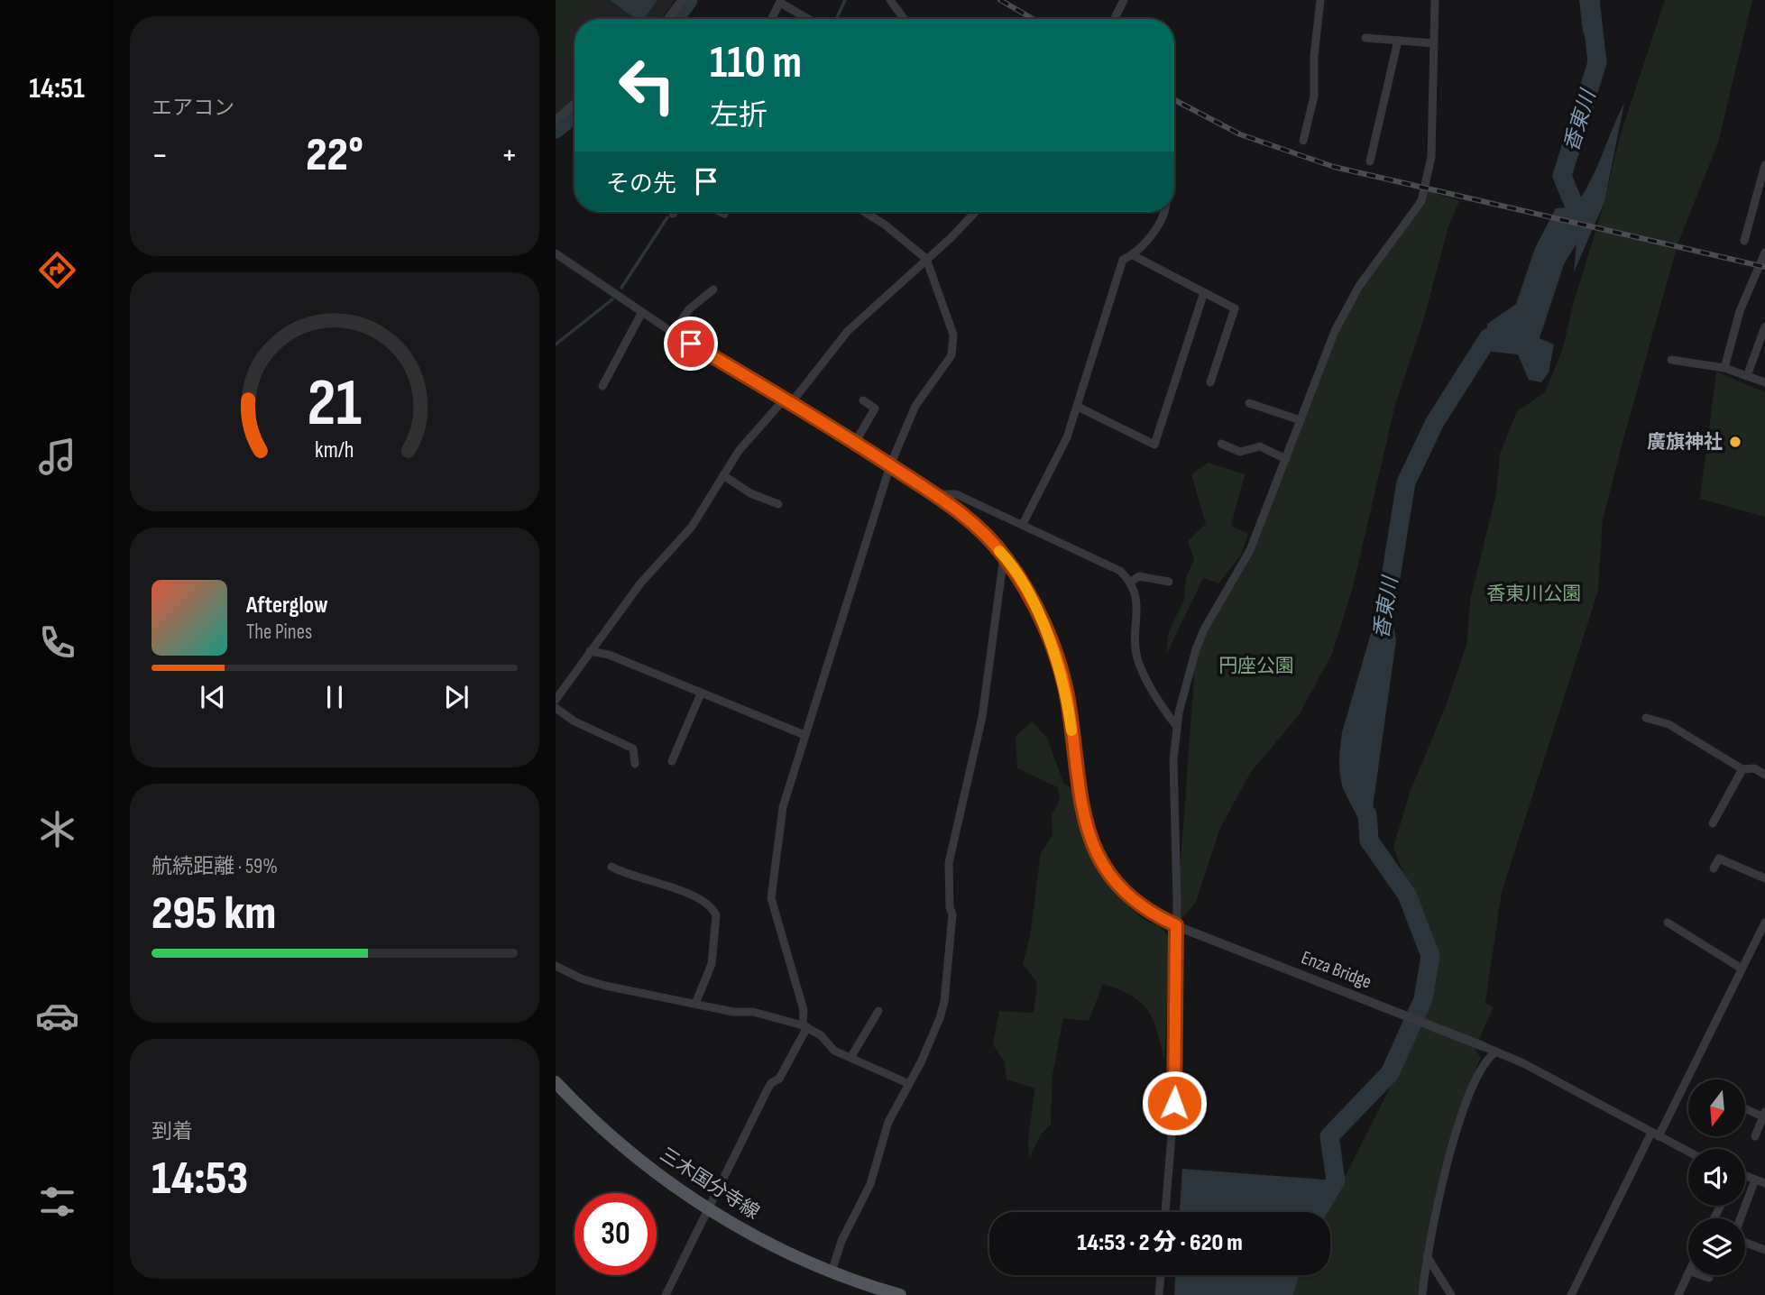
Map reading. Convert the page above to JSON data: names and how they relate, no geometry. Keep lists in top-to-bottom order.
{
  "streets": {
    "main road": ["三木国分寺線"],
    "street": ["Enza Bridge"]
  },
  "water": ["香東川"],
  "parks": ["香東川公園", "円座公園"],
  "places": ["廣旗神社"],
  "north": "bottom",
  "page": {
    "tabs": "14:51",
    "tile": [
      "エアコン",
      ["航続距離 · 59%", "295 km"],
      ["到着", "14:53"]
    ],
    "turn": ["110 m", "左折"],
    "heat": ["−", "22°", "+"],
    "then": "その先",
    "song": ["Afterglow", "The Pines"],
    "limit": "30",
    "trip": "14:53 · 2 分 · 620 m",
    "gauge": ["21", "km/h"]
  }
}
